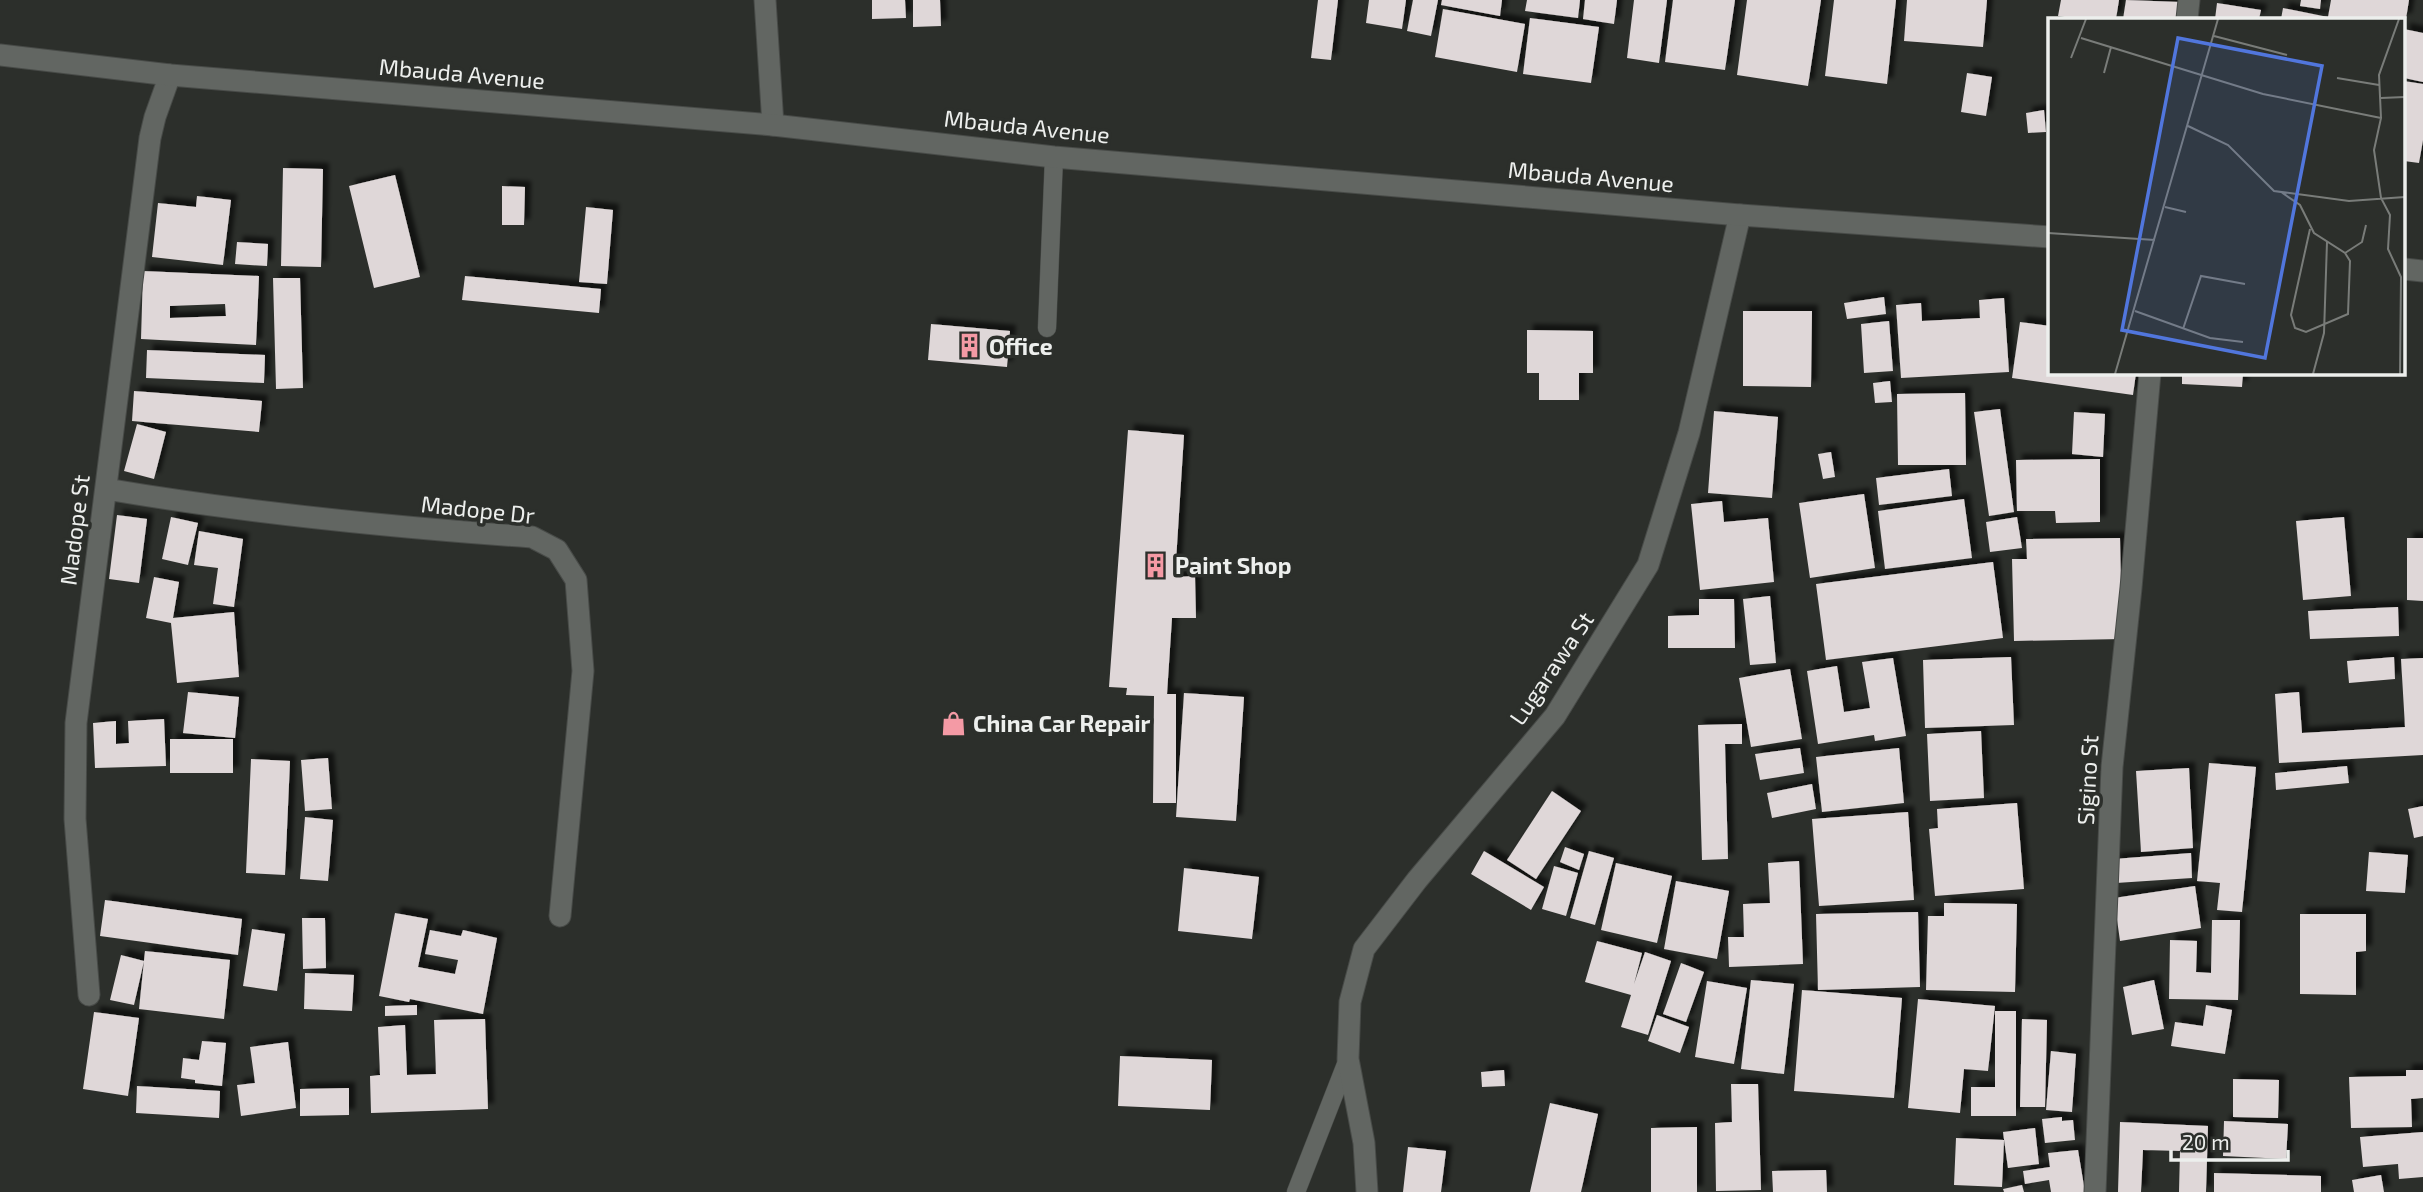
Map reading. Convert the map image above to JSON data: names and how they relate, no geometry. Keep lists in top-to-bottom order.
{
  "streets": {
    "street": [
      "Mbauda Avenue",
      "Madope Dr",
      "Madope St",
      "Lugarawa St",
      "Sigino St"
    ]
  },
  "crossings": [
    ["Mbauda Avenue", "Madope St"],
    ["Mbauda Avenue", "Lugarawa St"],
    ["Madope Dr", "Madope St"]
  ],
  "places": {
    "building": ["Office", "Paint Shop"],
    "shop": ["China Car Repair"]
  },
  "scale_bar": "20 m"
}
